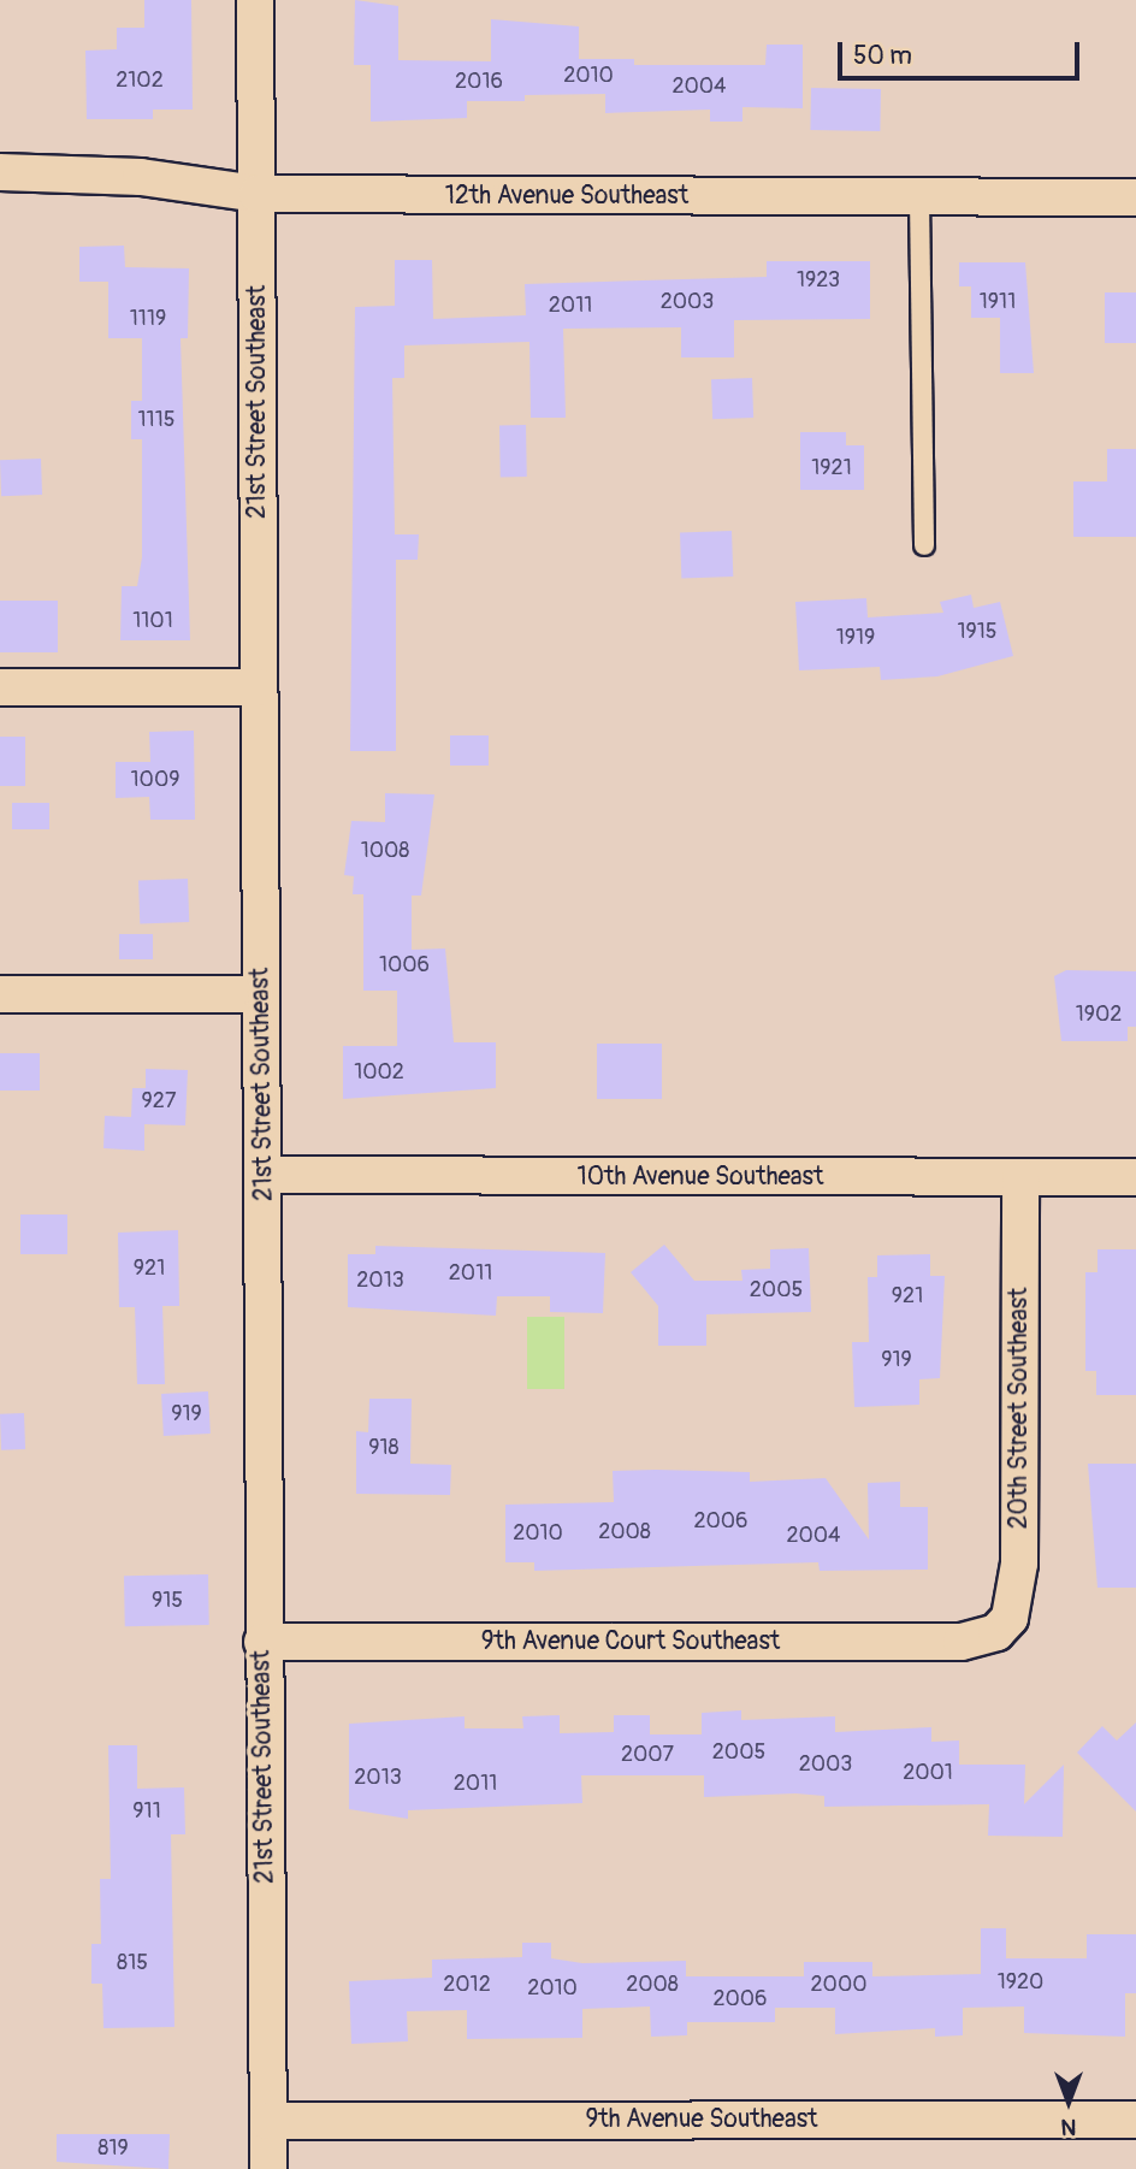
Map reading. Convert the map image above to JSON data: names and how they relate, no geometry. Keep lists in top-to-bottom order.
{
  "streets": {
    "street": [
      "12th Avenue Southeast",
      "21st Street Southeast",
      "10th Avenue Southeast",
      "20th Street Southeast",
      "9th Avenue Court Southeast",
      "9th Avenue Southeast"
    ]
  },
  "crossings": [
    ["12th Avenue Southeast", "21st Street Southeast"],
    ["21st Street Southeast", "10th Avenue Southeast"],
    ["21st Street Southeast", "9th Avenue Court Southeast"],
    ["21st Street Southeast", "9th Avenue Southeast"],
    ["10th Avenue Southeast", "20th Street Southeast"],
    ["20th Street Southeast", "9th Avenue Court Southeast"]
  ],
  "house_numbers": [
    "2010",
    "2102",
    "2016",
    "2004",
    "1923",
    "2003",
    "1911",
    "2011",
    "1119",
    "1115",
    "1921",
    "1101",
    "1915",
    "1919",
    "1009",
    "1008",
    "1006",
    "1902",
    "1002",
    "927",
    "921",
    "2011",
    "2013",
    "2005",
    "921",
    "919",
    "919",
    "918",
    "2006",
    "2008",
    "2010",
    "2004",
    "915",
    "2005",
    "2007",
    "2003",
    "2001",
    "2013",
    "2011",
    "911",
    "815",
    "1920",
    "2012",
    "2008",
    "2000",
    "2010",
    "2006",
    "819"
  ],
  "scale_bar": "50 m",
  "north": "bottom"
}
